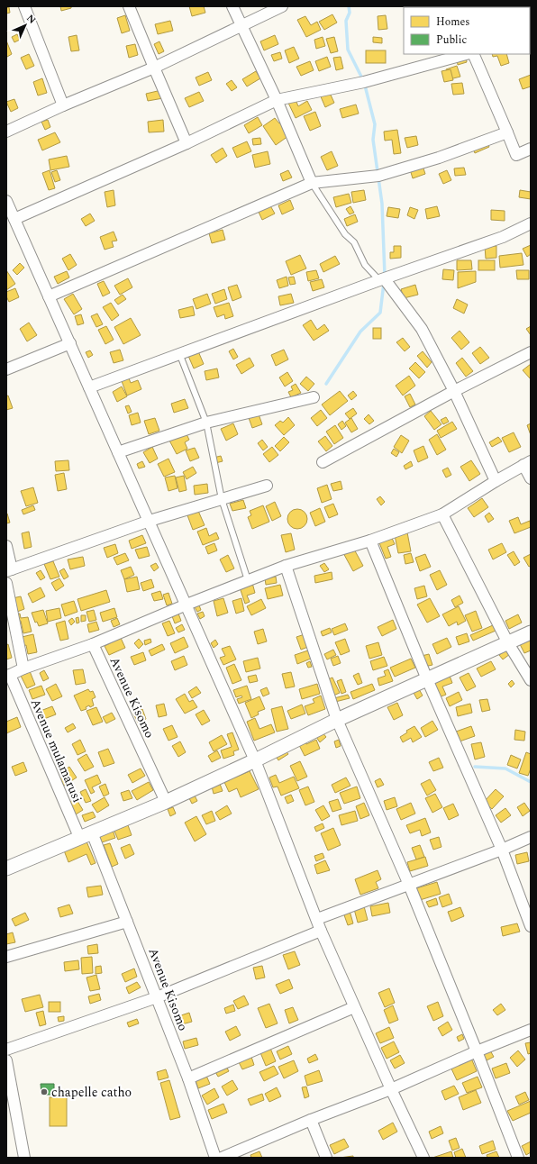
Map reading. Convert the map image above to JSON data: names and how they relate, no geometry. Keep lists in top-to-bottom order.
{
  "streets": {
    "street": ["Avenue Kisomo", "Avenue mulamarusi"]
  },
  "places": ["chapelle catho"],
  "legend": ["Homes", "Public"],
  "north": "top right"
}
